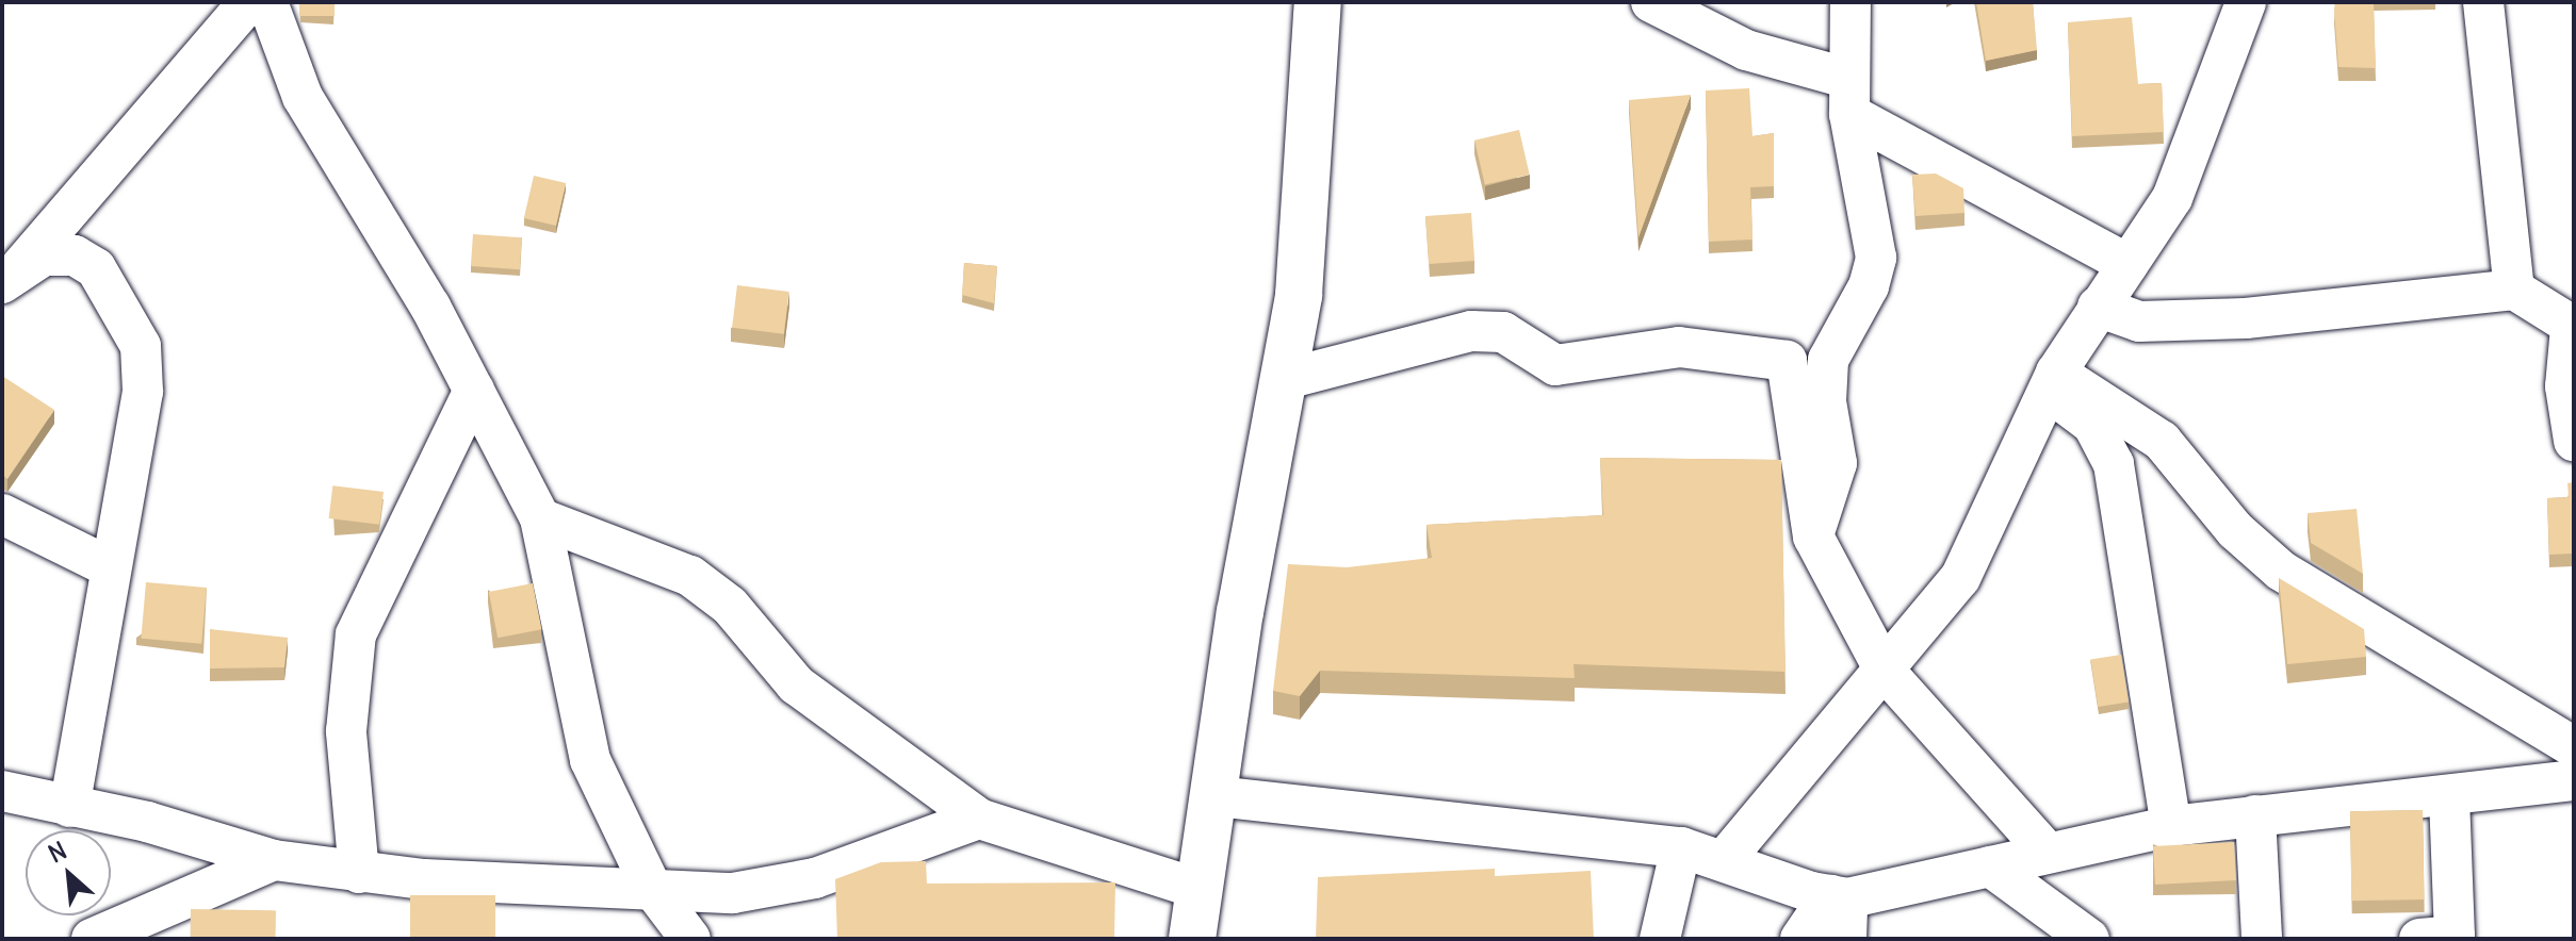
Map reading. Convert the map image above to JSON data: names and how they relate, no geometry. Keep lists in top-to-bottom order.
{
  "north": "top left"
}
